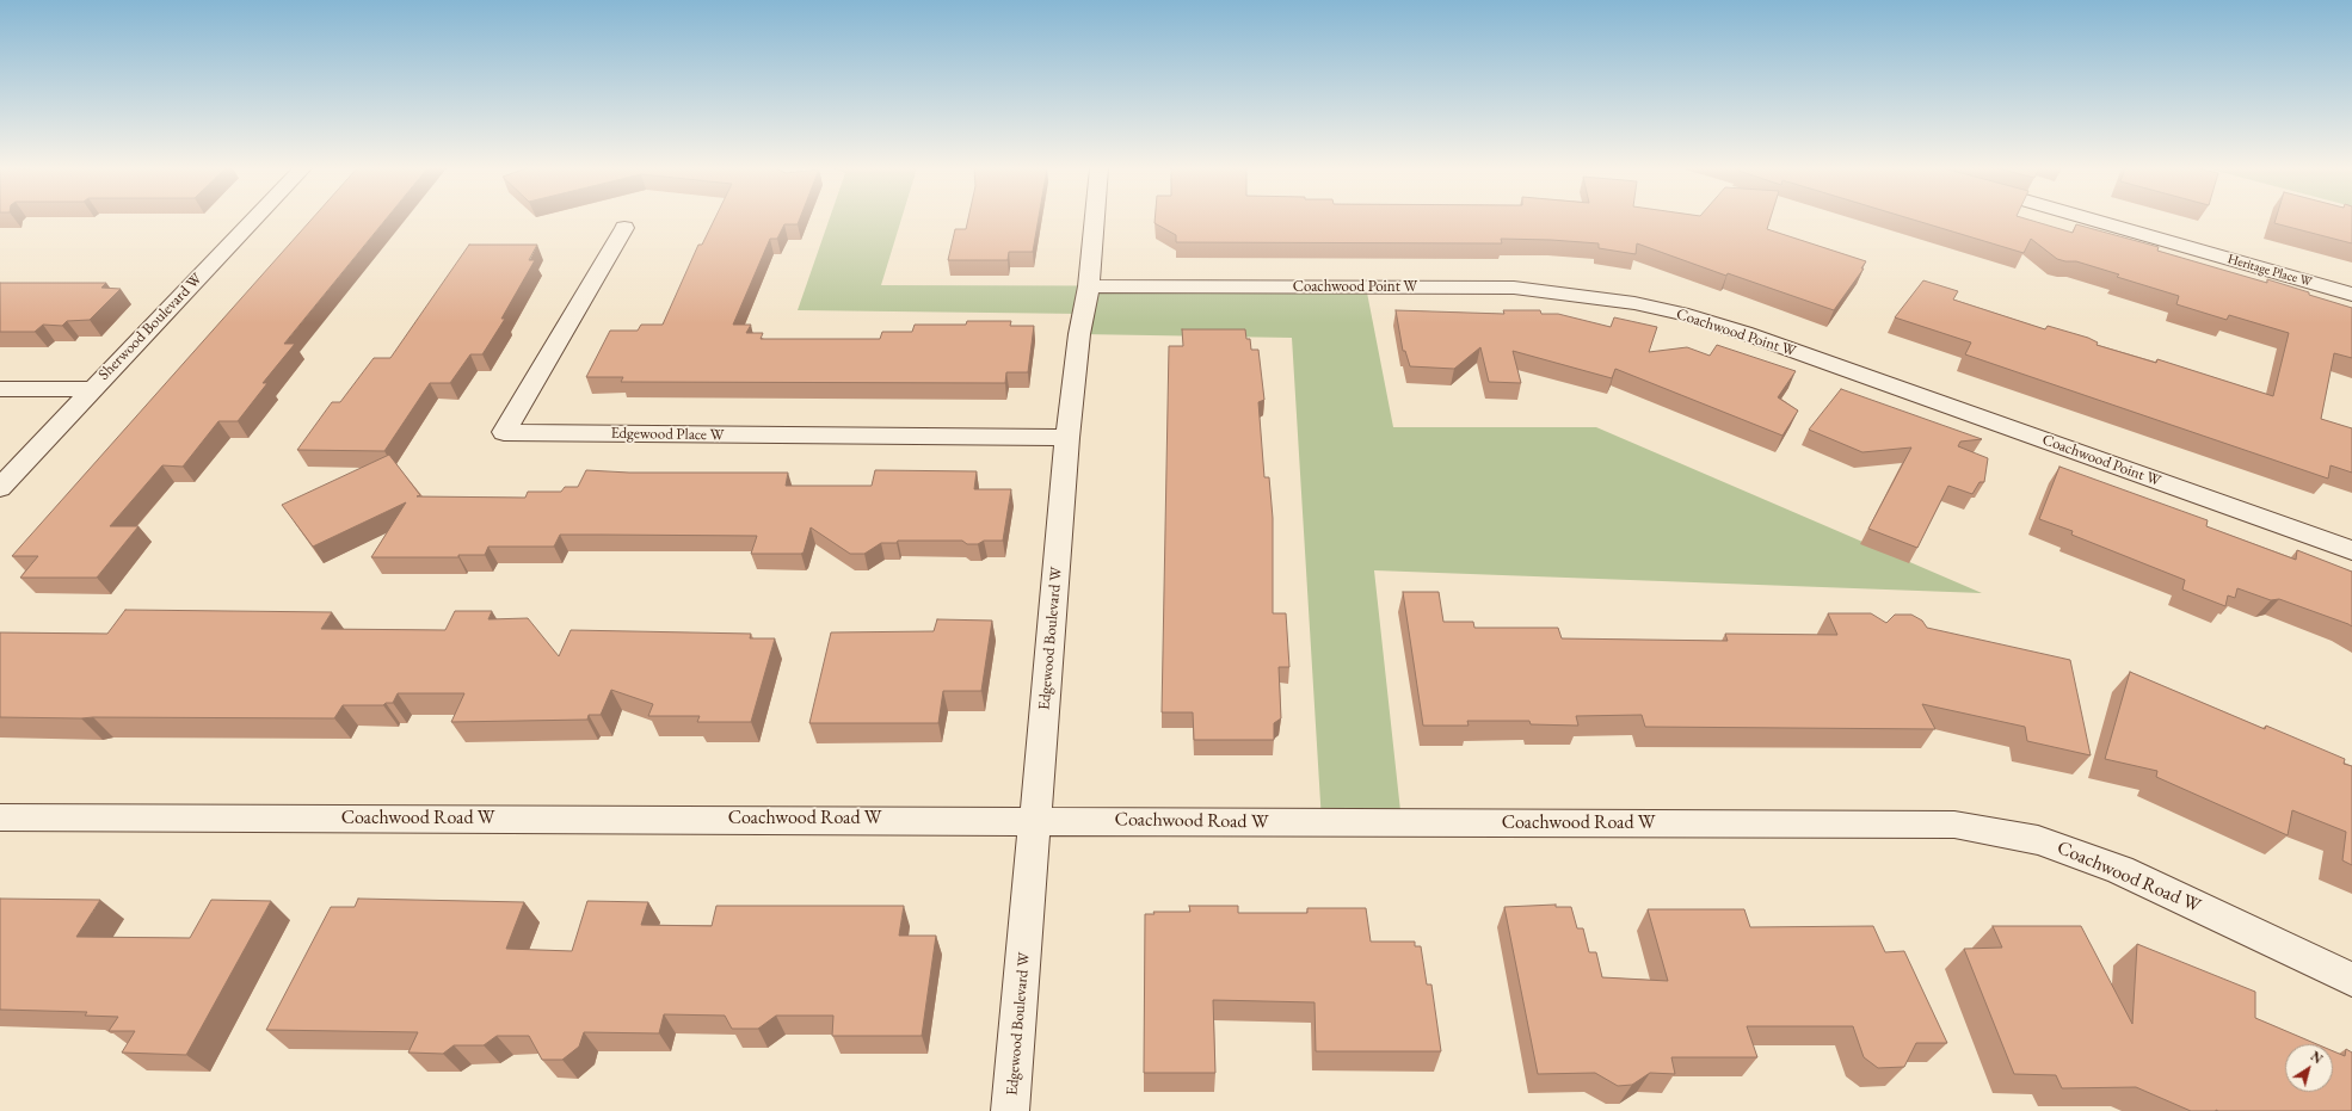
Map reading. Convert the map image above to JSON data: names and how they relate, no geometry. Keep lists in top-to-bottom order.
{
  "streets": {
    "street": [
      "Heritage Place W",
      "Coachwood Point W",
      "Sherwood Boulevard W",
      "Edgewood Place W",
      "Edgewood Boulevard W",
      "Coachwood Road W"
    ]
  },
  "crossings": [
    ["Coachwood Point W", "Edgewood Boulevard W"],
    ["Edgewood Place W", "Edgewood Boulevard W"],
    ["Edgewood Boulevard W", "Coachwood Road W"]
  ],
  "north": "top right"
}
